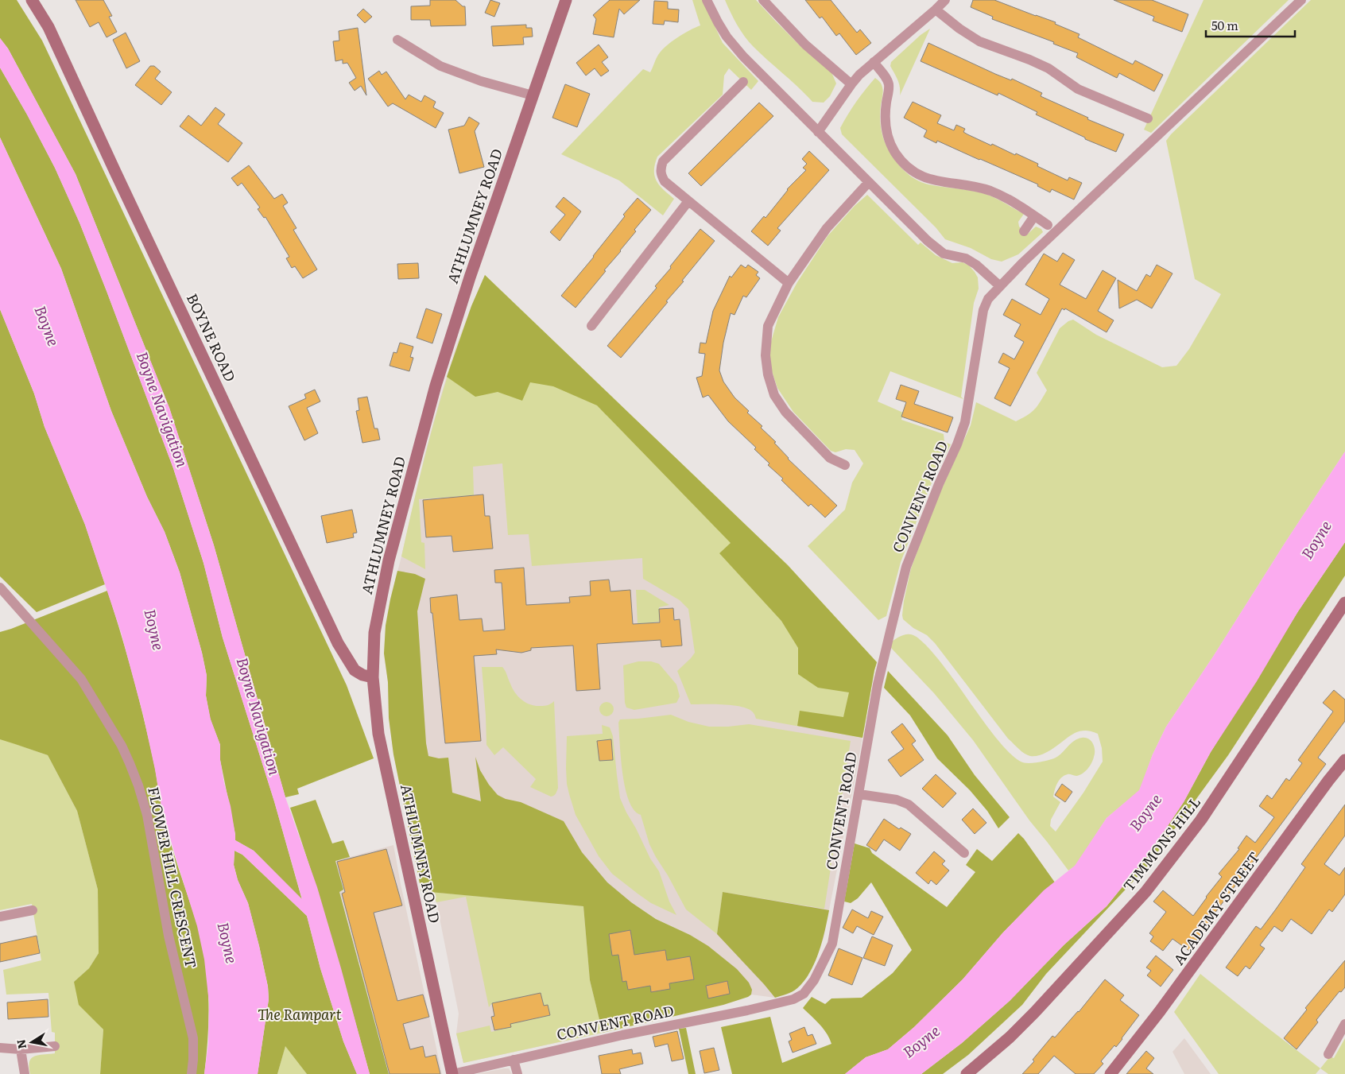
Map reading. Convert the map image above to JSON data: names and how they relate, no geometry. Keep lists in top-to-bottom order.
{
  "streets": {
    "main road": [
      "ATHLUMNEY ROAD",
      "BOYNE ROAD",
      "TIMMONS HILL",
      "ACADEMY STREET"
    ],
    "street": ["CONVENT ROAD", "FLOWER HILL CRESCENT"]
  },
  "crossings": [
    ["ATHLUMNEY ROAD", "BOYNE ROAD"],
    ["ATHLUMNEY ROAD", "CONVENT ROAD"]
  ],
  "water": ["Boyne", "Boyne Navigation"],
  "parks": ["The Rampart"],
  "scale_bar": "50 m",
  "north": "left"
}
